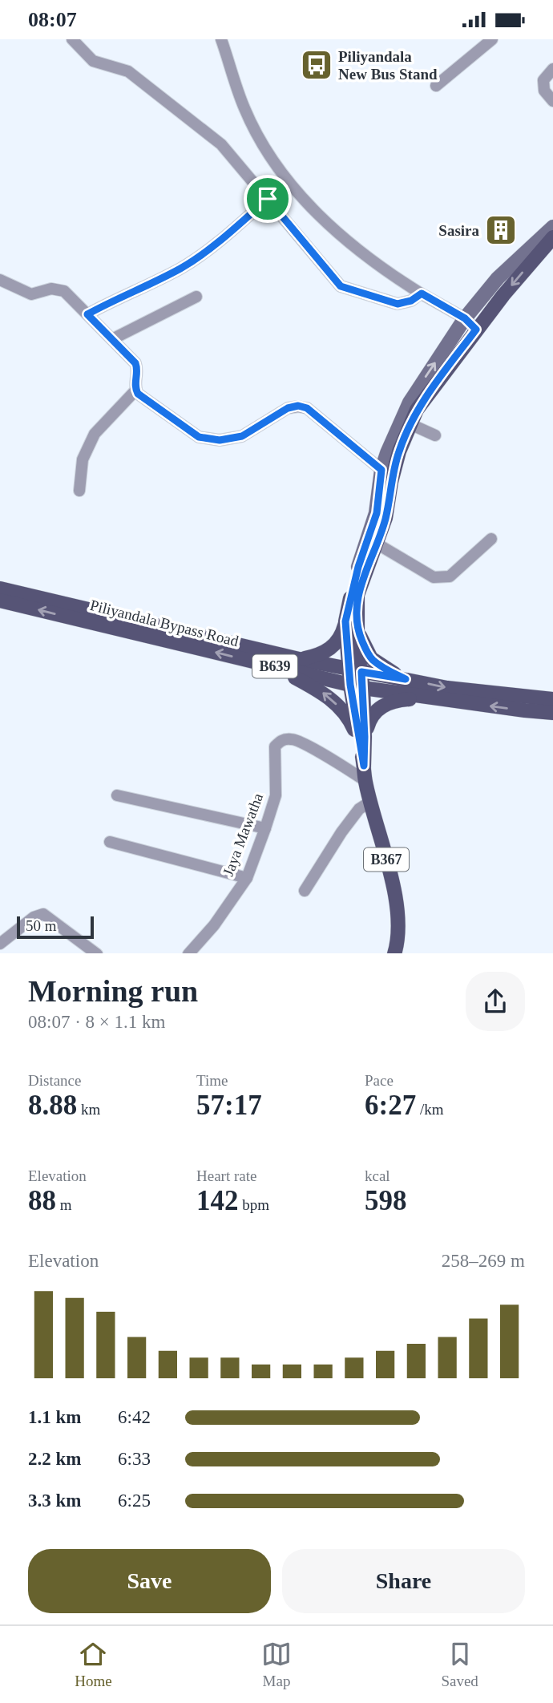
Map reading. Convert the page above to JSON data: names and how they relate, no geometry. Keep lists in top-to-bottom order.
{
  "streets": {
    "main road": ["Piliyandala Bypass Road", "B639", "B367"],
    "street": ["Jaya Mawatha"]
  },
  "crossings": [
    ["Piliyandala Bypass Road", "B367"],
    ["Jaya Mawatha", "B367"]
  ],
  "places": {
    "bus stop": ["Piliyandala New Bus Stand"],
    "building": ["Sasira"]
  },
  "scale_bar": "50 m",
  "page": {
    "status": "08:07",
    "scale": "50 m",
    "heading": ["Morning run", "08:07 · 8 × 1.1 km"],
    "stats": [
      ["Distance", "8.88 km"],
      ["Time", "57:17"],
      ["Pace", "6:27 /km"],
      ["Elevation", "88 m"],
      ["Heart rate", "142 bpm"],
      ["kcal", "598"]
    ],
    "chart": ["Elevation", "258–269 m"],
    "list": [
      {
        "name": "1.1 km",
        "note": "6:42"
      },
      {
        "name": "2.2 km",
        "note": "6:33"
      },
      {
        "name": "3.3 km",
        "note": "6:25"
      }
    ],
    "buttons": ["Save", "Share"],
    "tabs": ["Home", "Map", "Saved"]
  }
}
